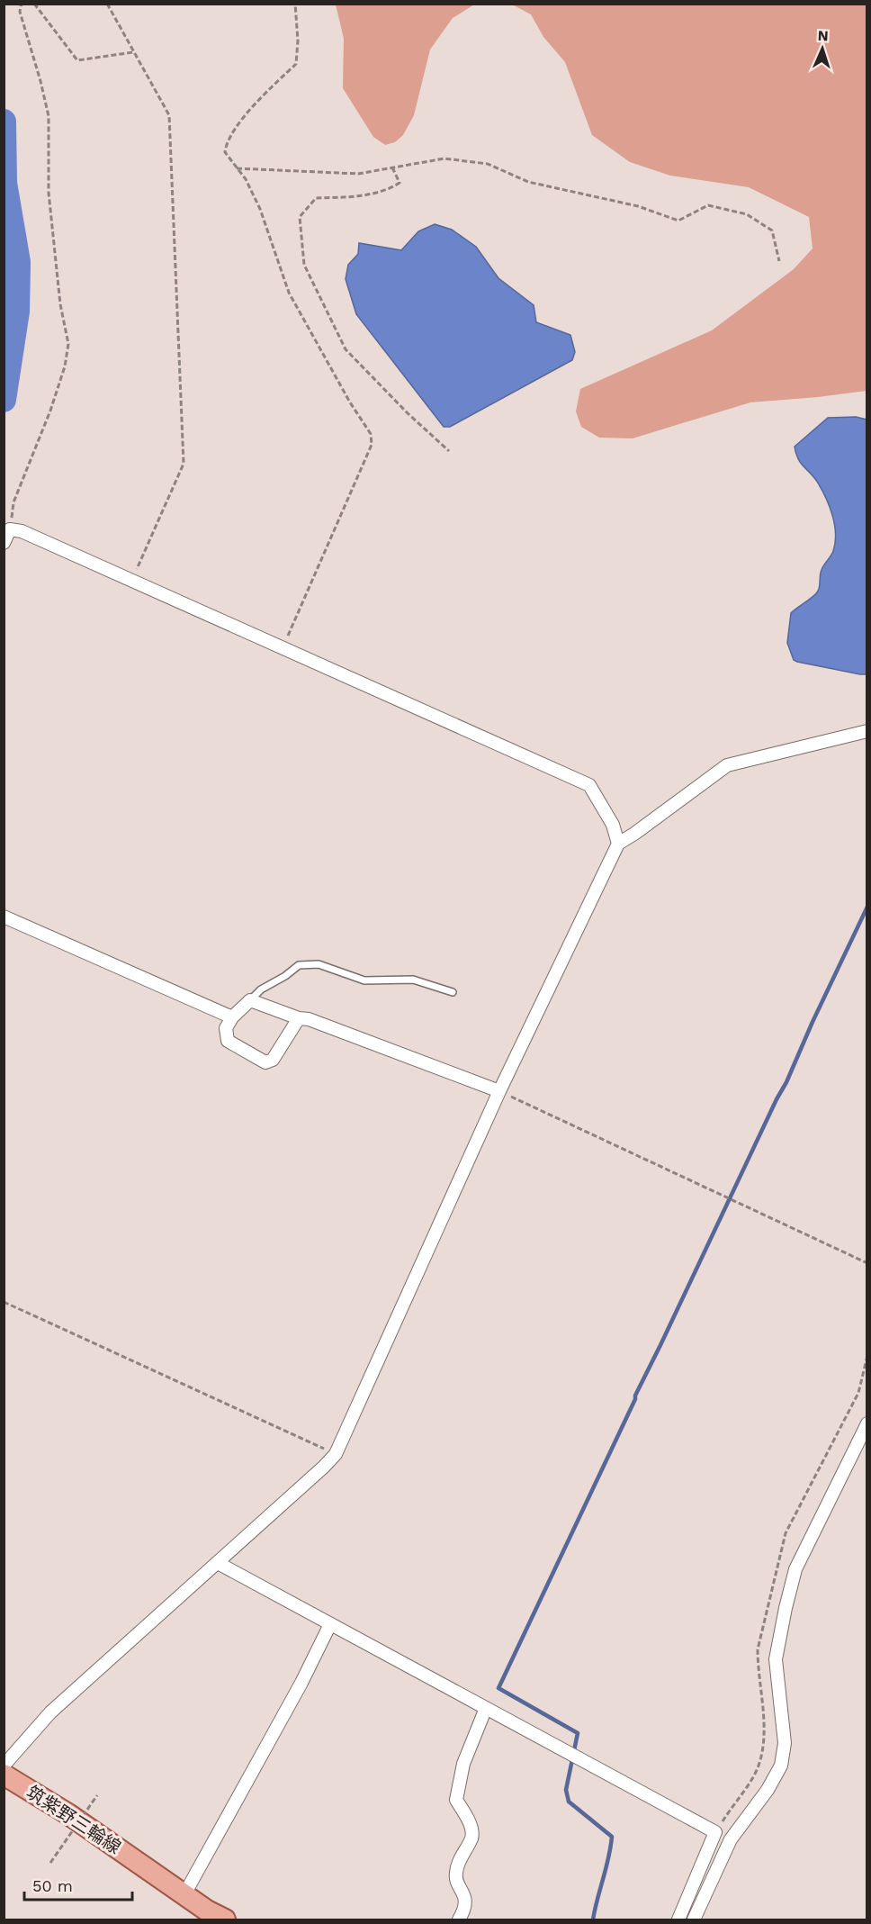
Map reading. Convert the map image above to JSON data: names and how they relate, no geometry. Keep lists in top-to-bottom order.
{
  "streets": {
    "main road": ["筑紫野三輪線"]
  },
  "scale_bar": "50 m",
  "north": "top"
}
